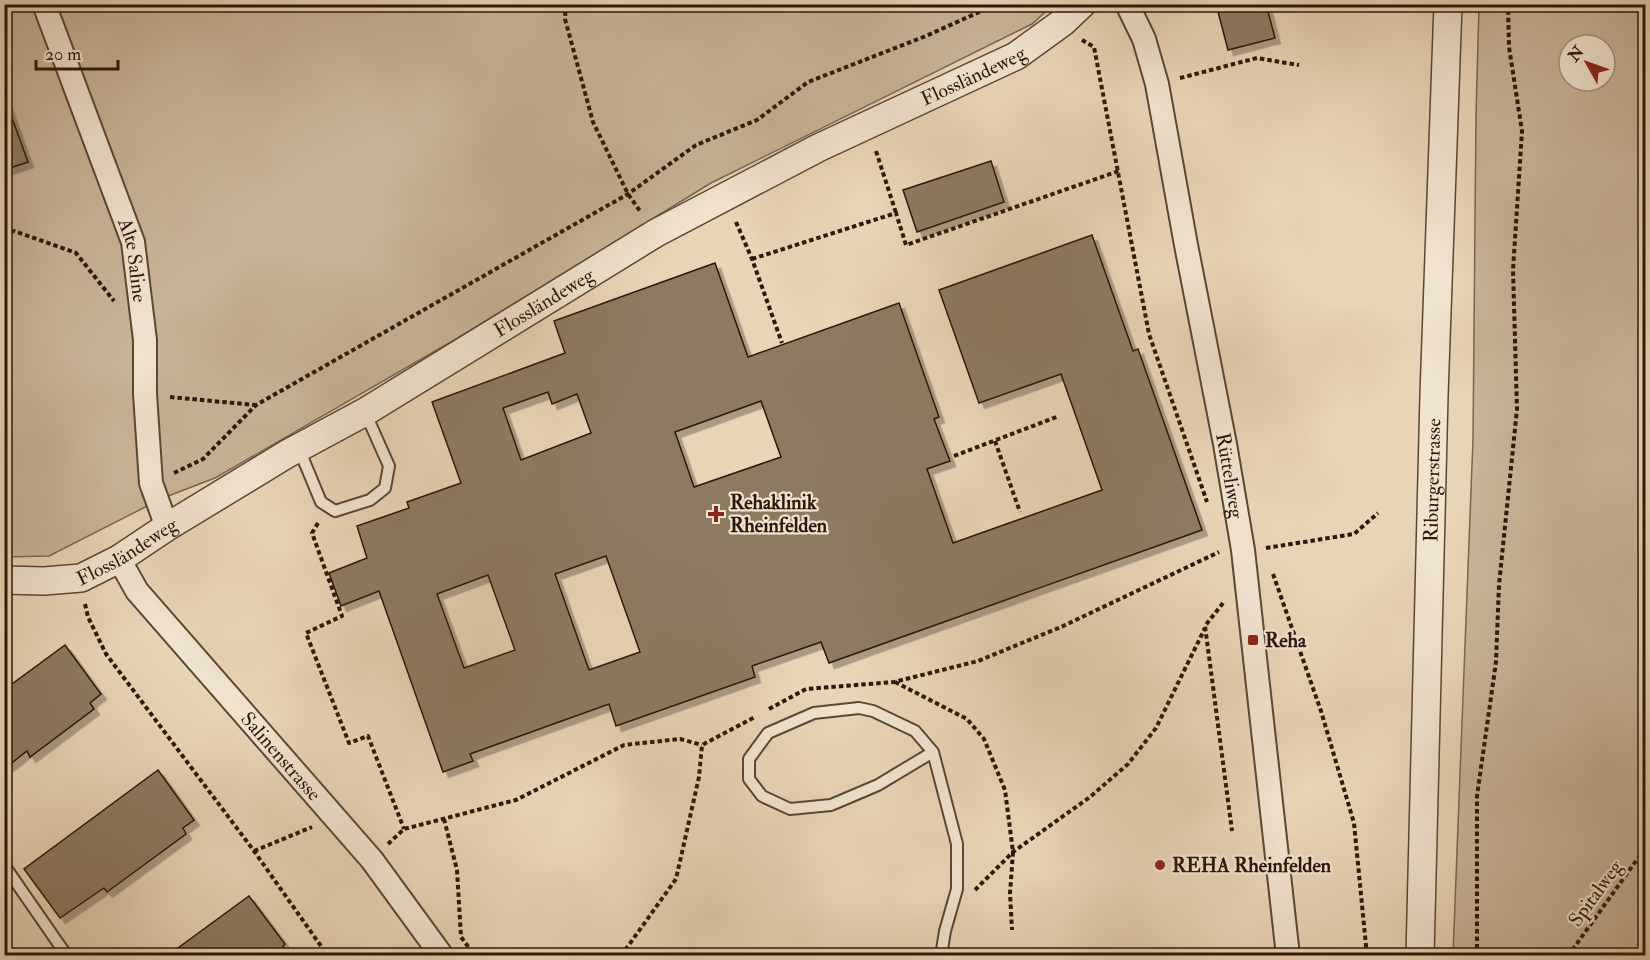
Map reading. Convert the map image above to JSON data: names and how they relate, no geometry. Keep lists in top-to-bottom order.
{
  "streets": {
    "street": [
      "Flossländeweg",
      "Alte Saline",
      "Rütteliweg",
      "Riburgerstrasse",
      "Salinenstrasse"
    ],
    "path": ["Spitalweg"]
  },
  "crossings": [
    ["Flossländeweg", "Alte Saline"],
    ["Flossländeweg", "Salinenstrasse"]
  ],
  "places": {
    "health": ["Rehaklinik Rheinfelden"],
    "transit": ["Reha"],
    "other": ["REHA Rheinfelden"]
  },
  "scale_bar": "20 m",
  "north": "top left"
}
